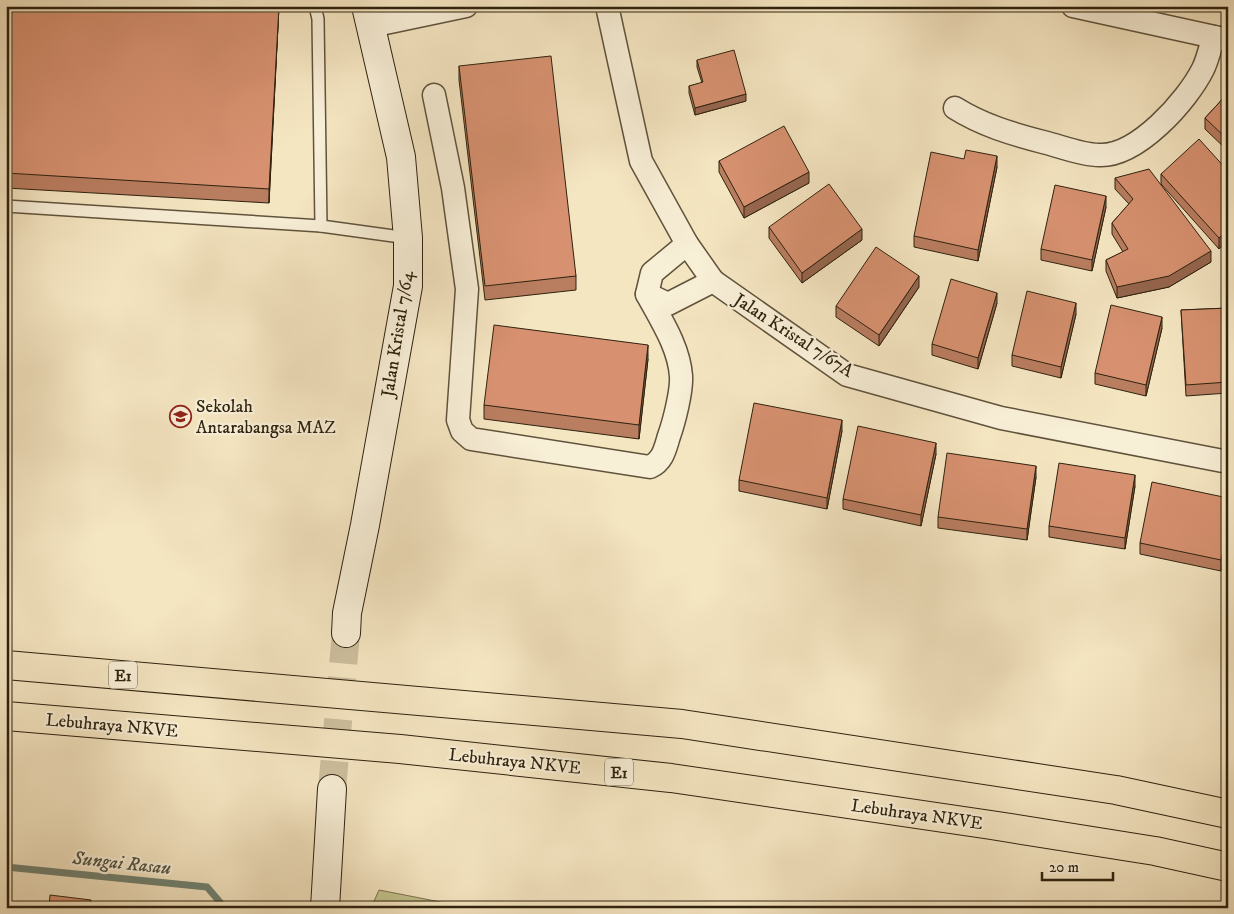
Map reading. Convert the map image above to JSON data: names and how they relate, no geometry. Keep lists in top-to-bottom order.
{
  "streets": {
    "highway": ["E1", "Lebuhraya NKVE"],
    "street": ["Jalan Kristal 7/64", "Jalan Kristal 7/67A"]
  },
  "water": ["Sungai Rasau"],
  "places": {
    "school or university": ["Sekolah Antarabangsa MAZ"]
  },
  "scale_bar": "20 m"
}
